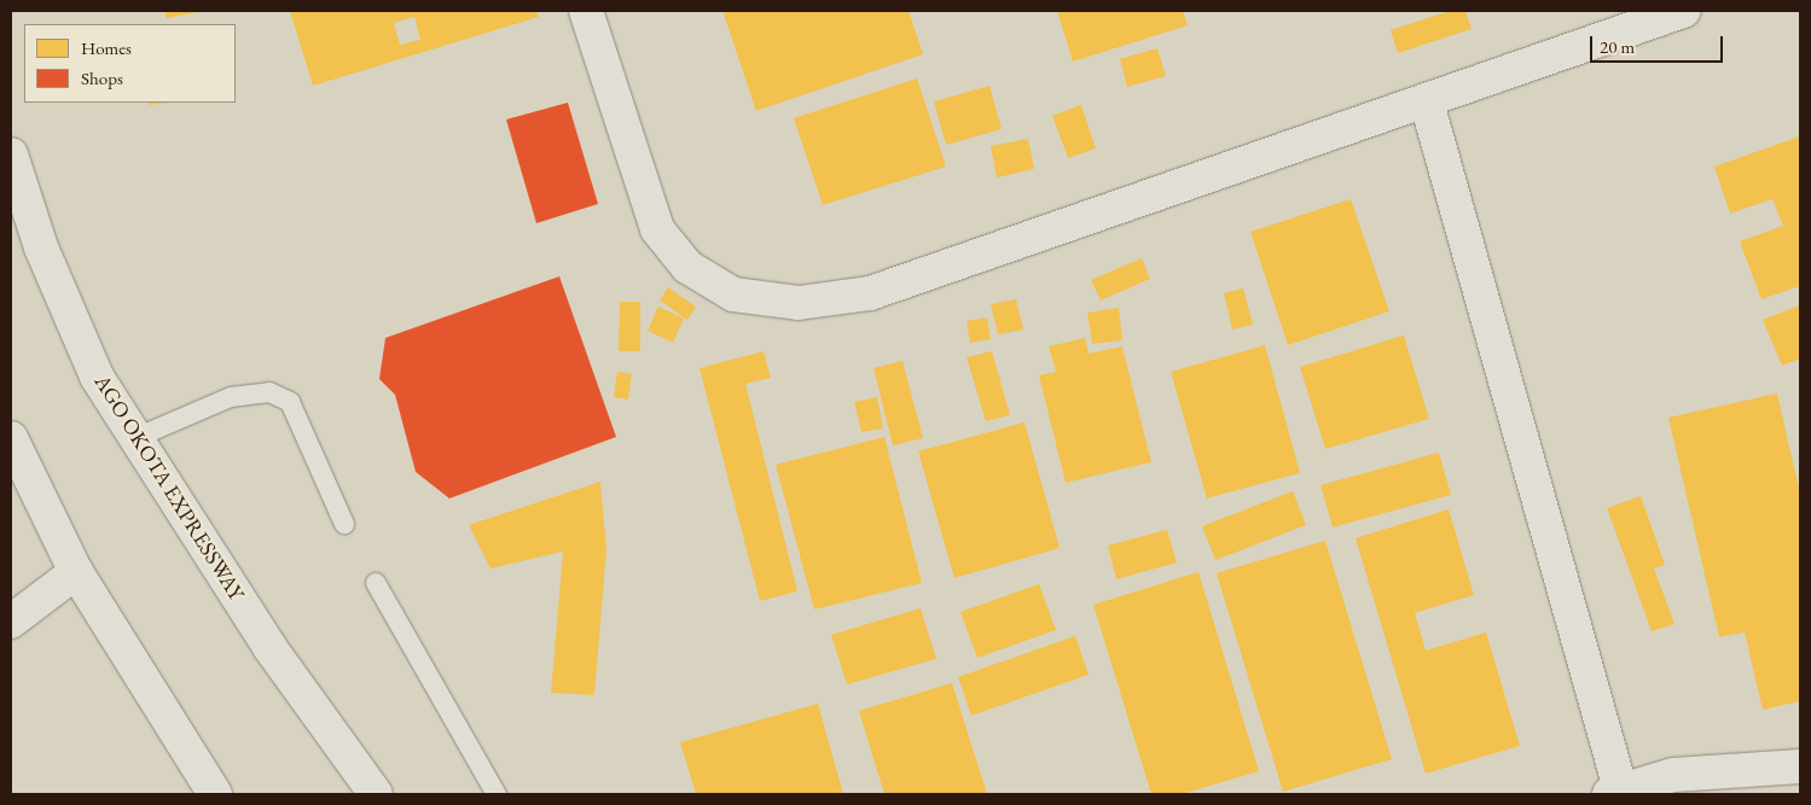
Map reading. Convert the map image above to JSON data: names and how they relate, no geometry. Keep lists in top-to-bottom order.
{
  "streets": {
    "street": ["AGO OKOTA EXPRESSWAY"]
  },
  "legend": ["Homes", "Shops"],
  "scale_bar": "20 m"
}
